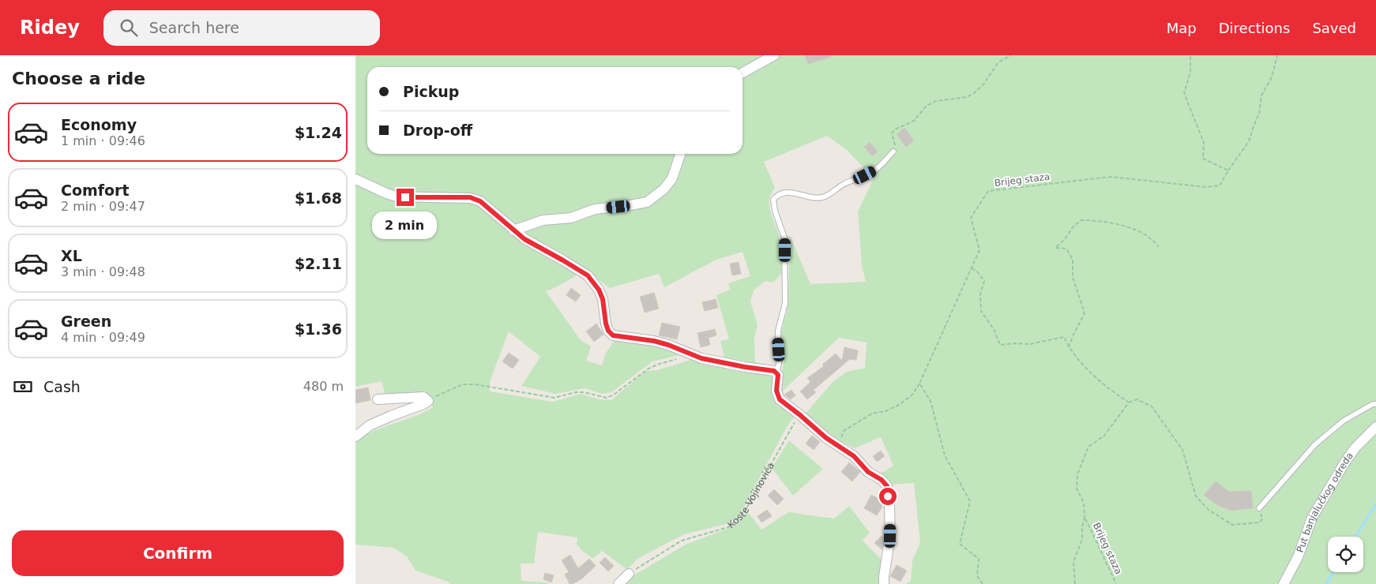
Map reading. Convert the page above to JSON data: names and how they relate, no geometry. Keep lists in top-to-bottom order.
{
  "streets": {
    "street": ["Put banjalučkog odreda"],
    "path": ["Brijeg staza", "Koste Vojinovića"]
  },
  "page": {
    "header": "Ridey",
    "search": "Search here",
    "nav": ["Map", "Directions", "Saved"],
    "heading": "Choose a ride",
    "banner": ["Pickup", "Drop-off"],
    "list": [
      {
        "name": "Economy",
        "note": "1 min · 09:46",
        "value": "$1.24"
      },
      {
        "name": "Comfort",
        "note": "2 min · 09:47",
        "value": "$1.68"
      },
      {
        "name": "XL",
        "note": "3 min · 09:48",
        "value": "$2.11"
      },
      {
        "name": "Green",
        "note": "4 min · 09:49",
        "value": "$1.36"
      }
    ],
    "bubble": "2 min",
    "pay": ["Cash", "480 m"],
    "buttons": "Confirm"
  }
}
